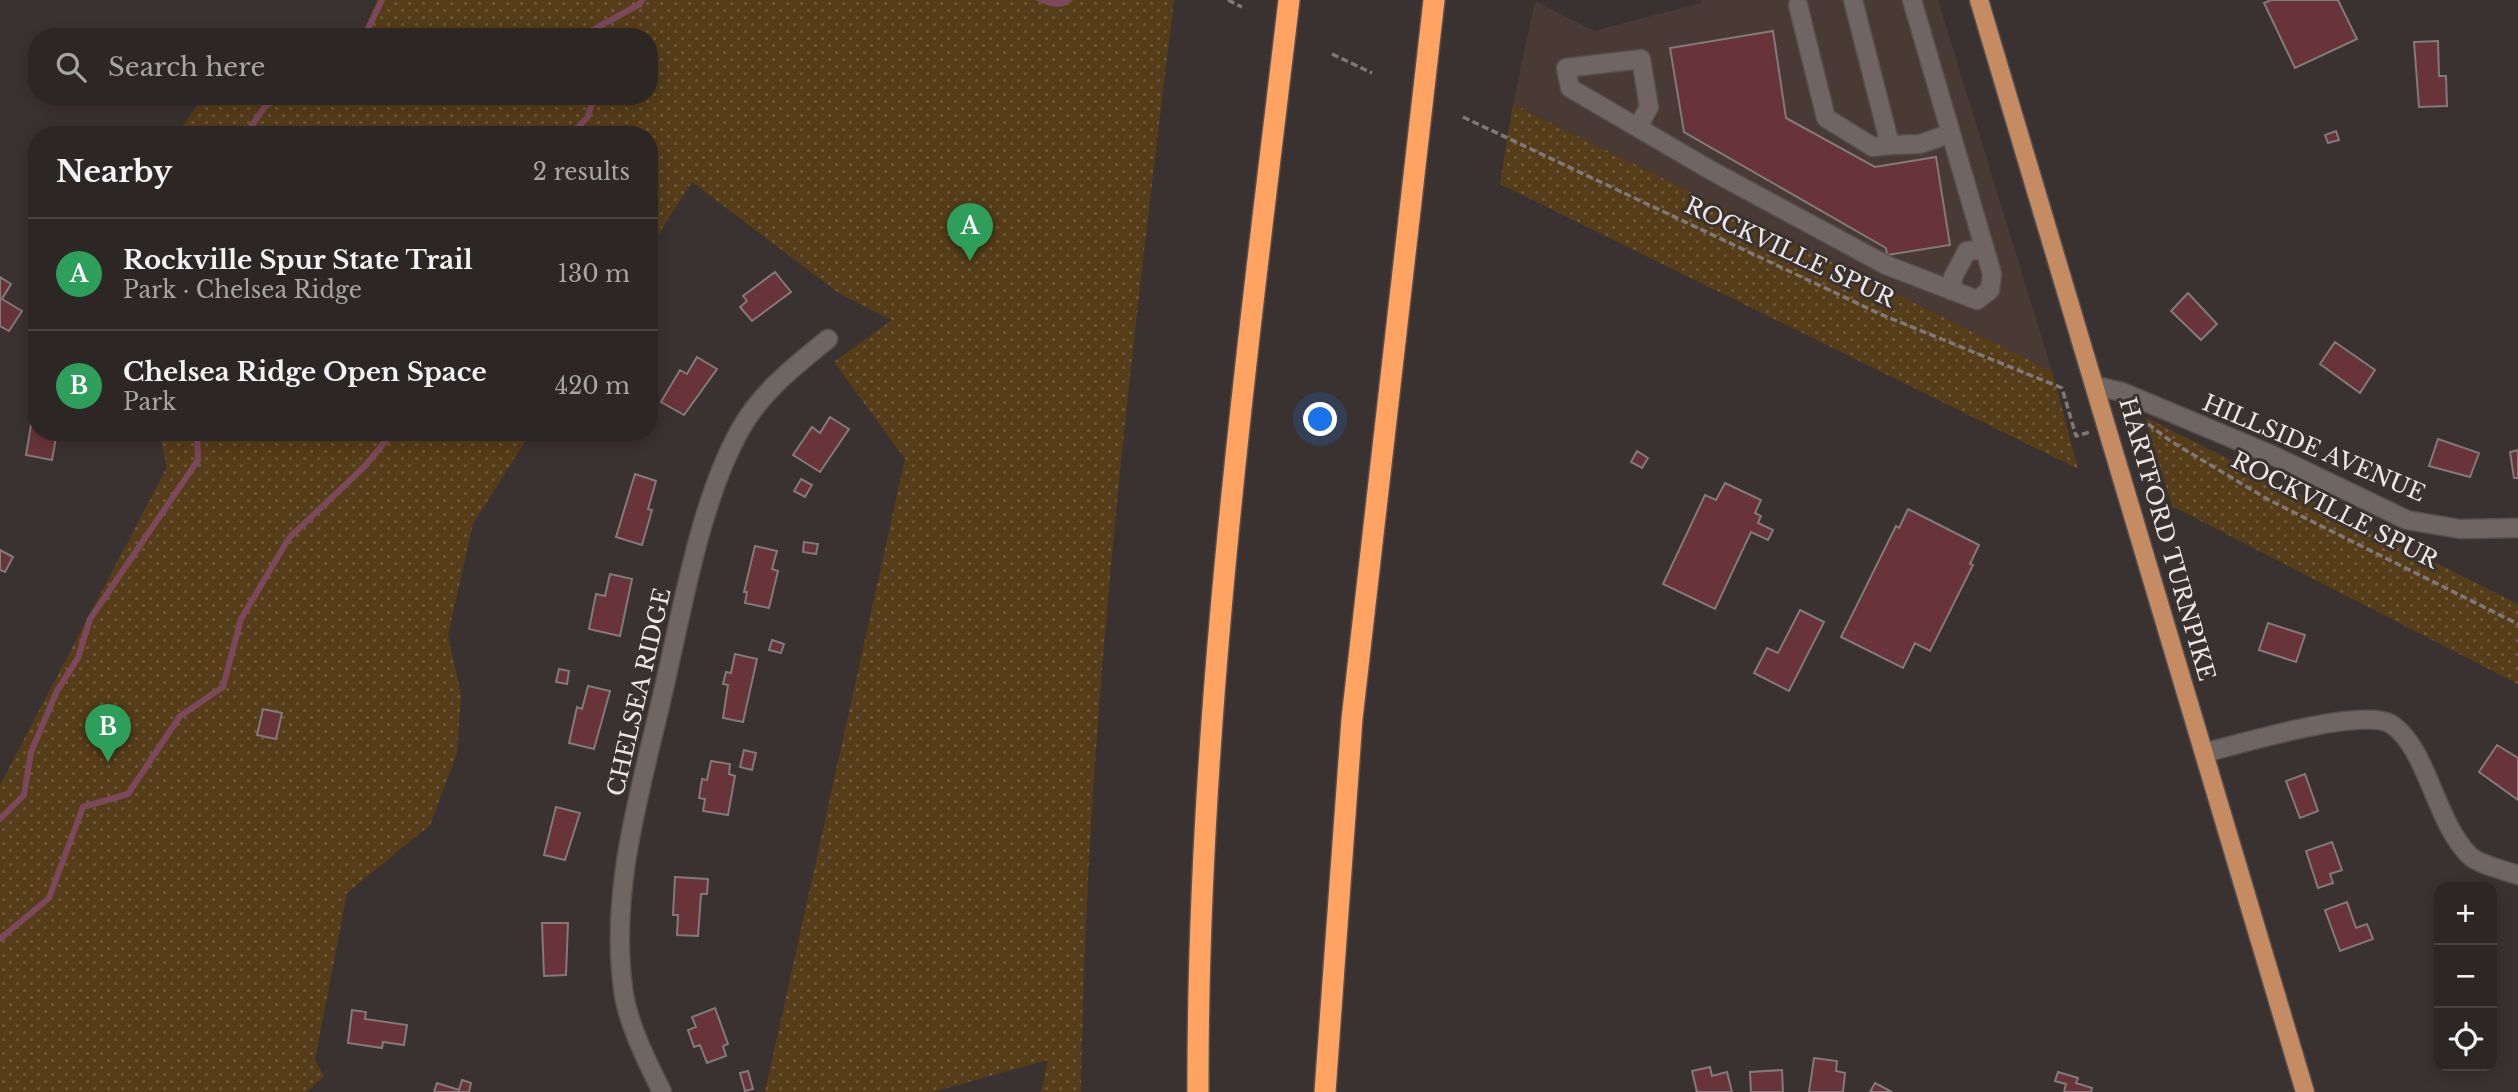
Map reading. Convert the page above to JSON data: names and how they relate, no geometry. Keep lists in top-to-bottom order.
{
  "streets": {
    "main road": ["HARTFORD TURNPIKE"],
    "street": ["HILLSIDE AVENUE", "CHELSEA RIDGE"],
    "path": ["ROCKVILLE SPUR"]
  },
  "crossings": [
    ["HILLSIDE AVENUE", "HARTFORD TURNPIKE"]
  ],
  "page": {
    "search": "Search here",
    "heading": ["Nearby", "2 results"],
    "pins": ["A", "B"],
    "list": [
      {
        "mark": "A",
        "name": "Rockville Spur State Trail",
        "note": "Park · Chelsea Ridge",
        "value": "130 m"
      },
      {
        "mark": "B",
        "name": "Chelsea Ridge Open Space",
        "note": "Park",
        "value": "420 m"
      }
    ],
    "map_buttons": ["+", "−"]
  }
}
